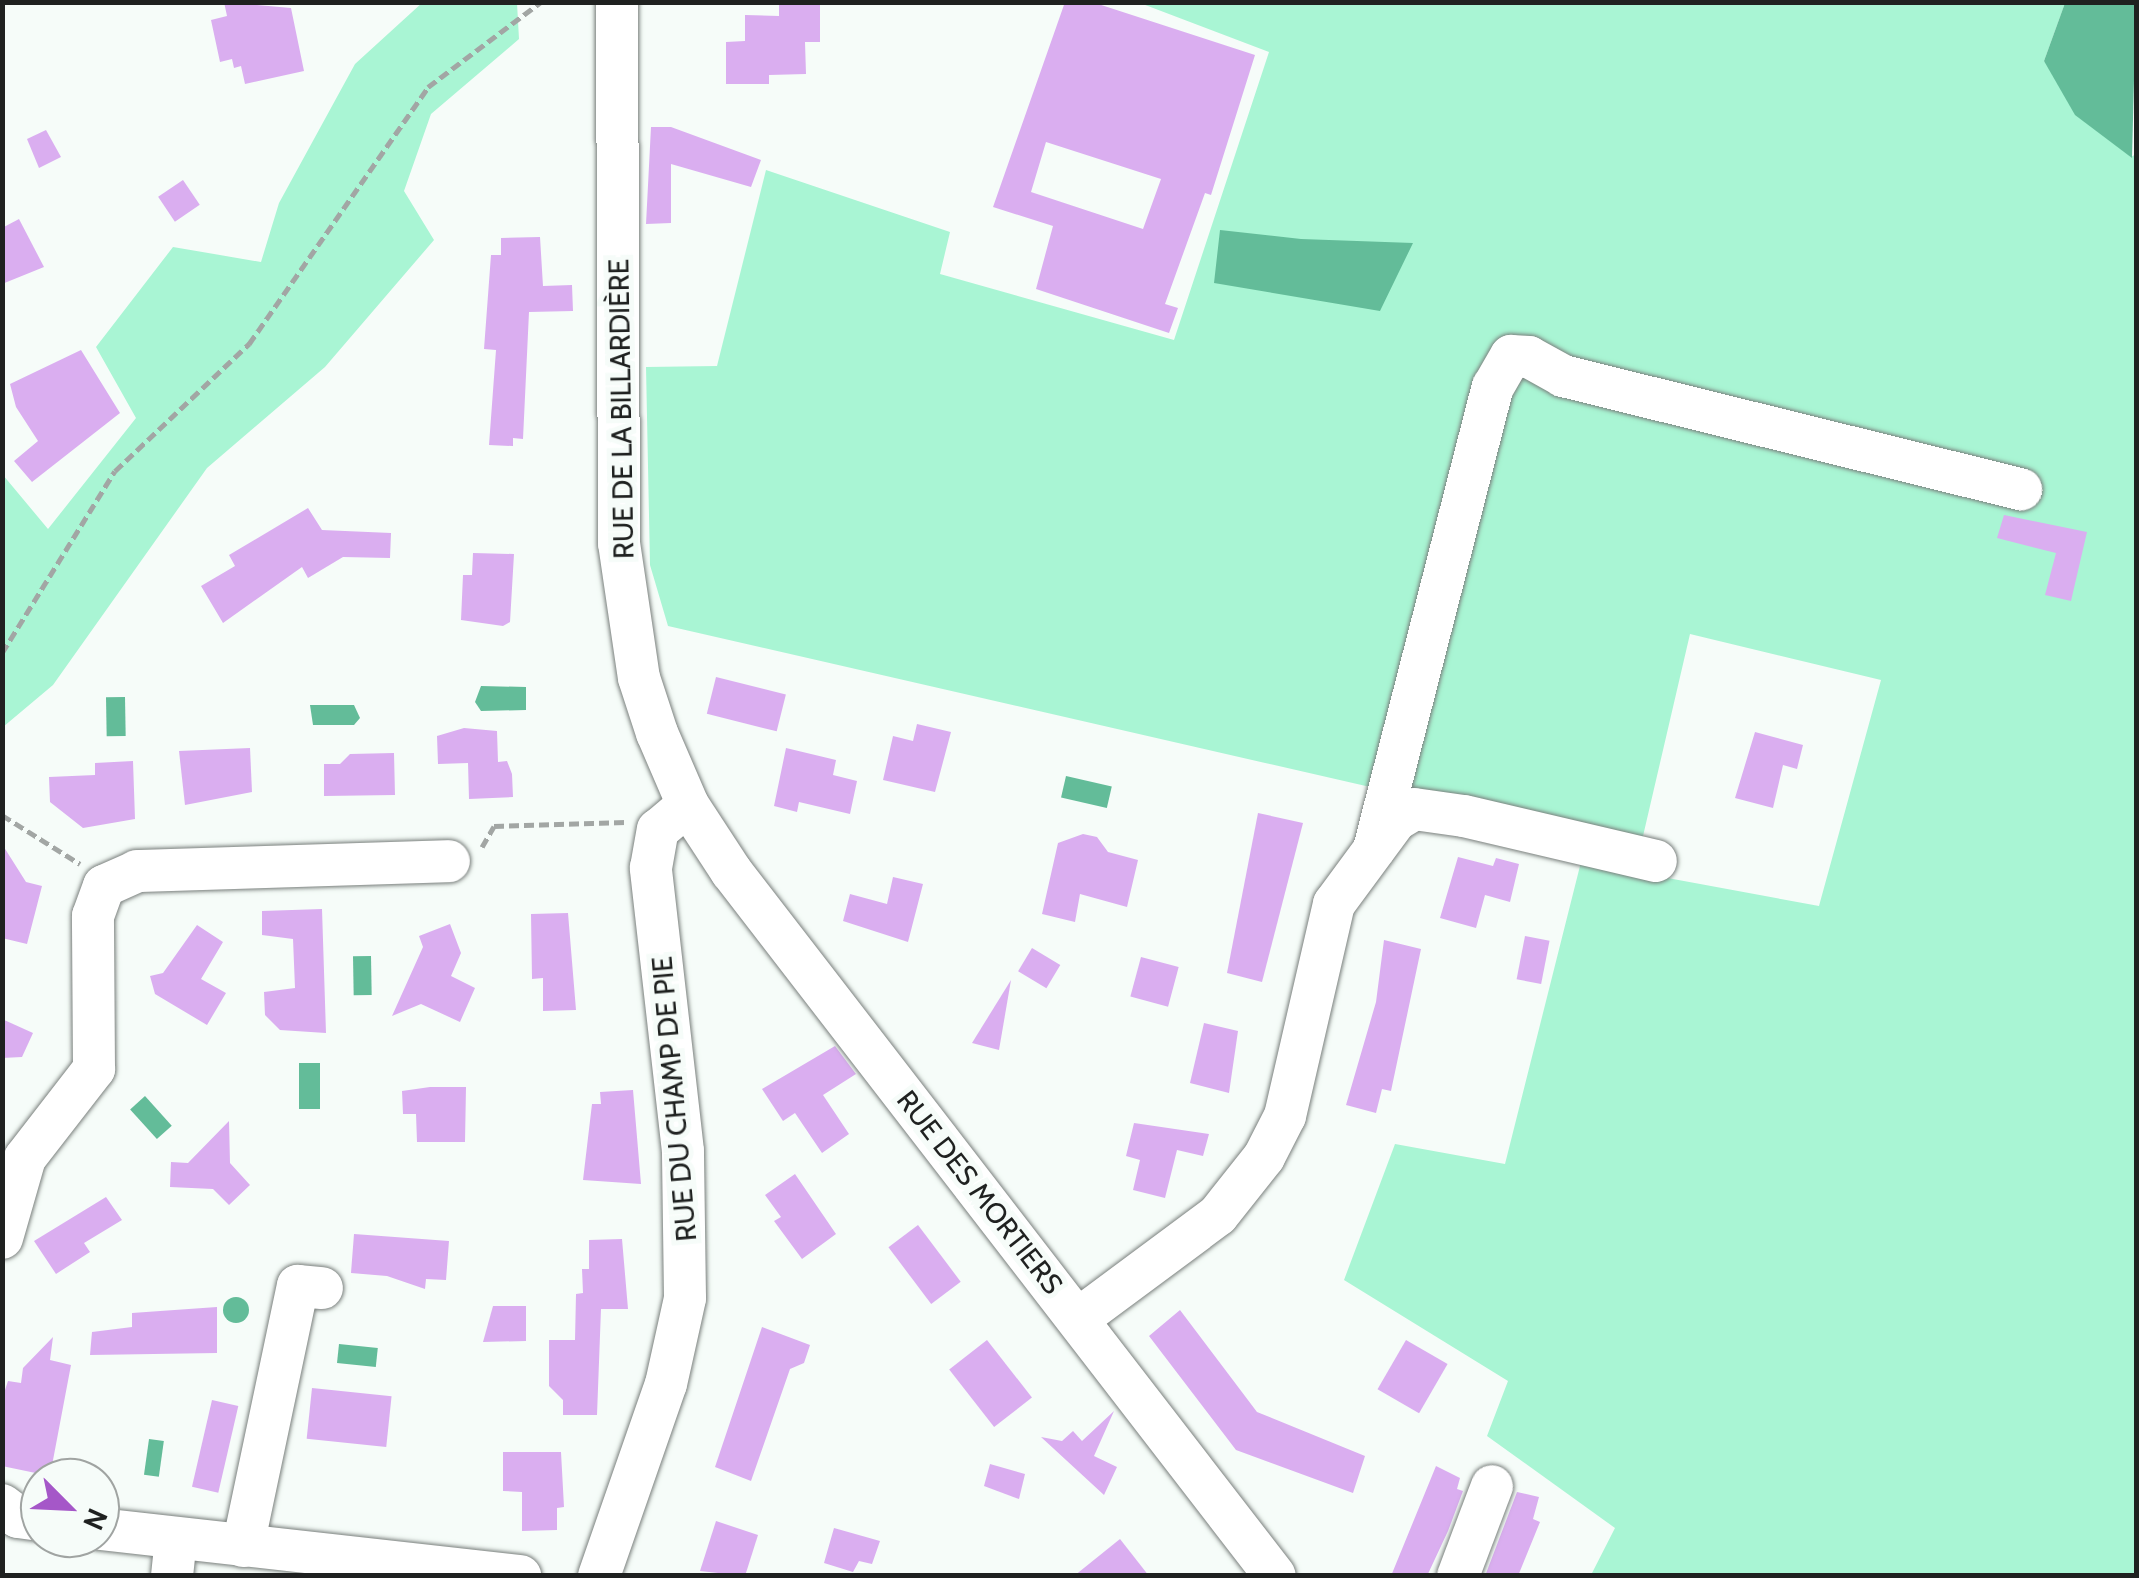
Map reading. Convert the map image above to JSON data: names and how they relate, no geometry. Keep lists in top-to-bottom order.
{
  "streets": {
    "street": ["RUE DE LA BILLARDIÈRE", "RUE DU CHAMP DE PIE", "RUE DES MORTIERS"]
  },
  "crossings": [
    ["RUE DE LA BILLARDIÈRE", "RUE DU CHAMP DE PIE"],
    ["RUE DE LA BILLARDIÈRE", "RUE DES MORTIERS"],
    ["RUE DU CHAMP DE PIE", "RUE DES MORTIERS"]
  ],
  "north": "bottom right"
}
